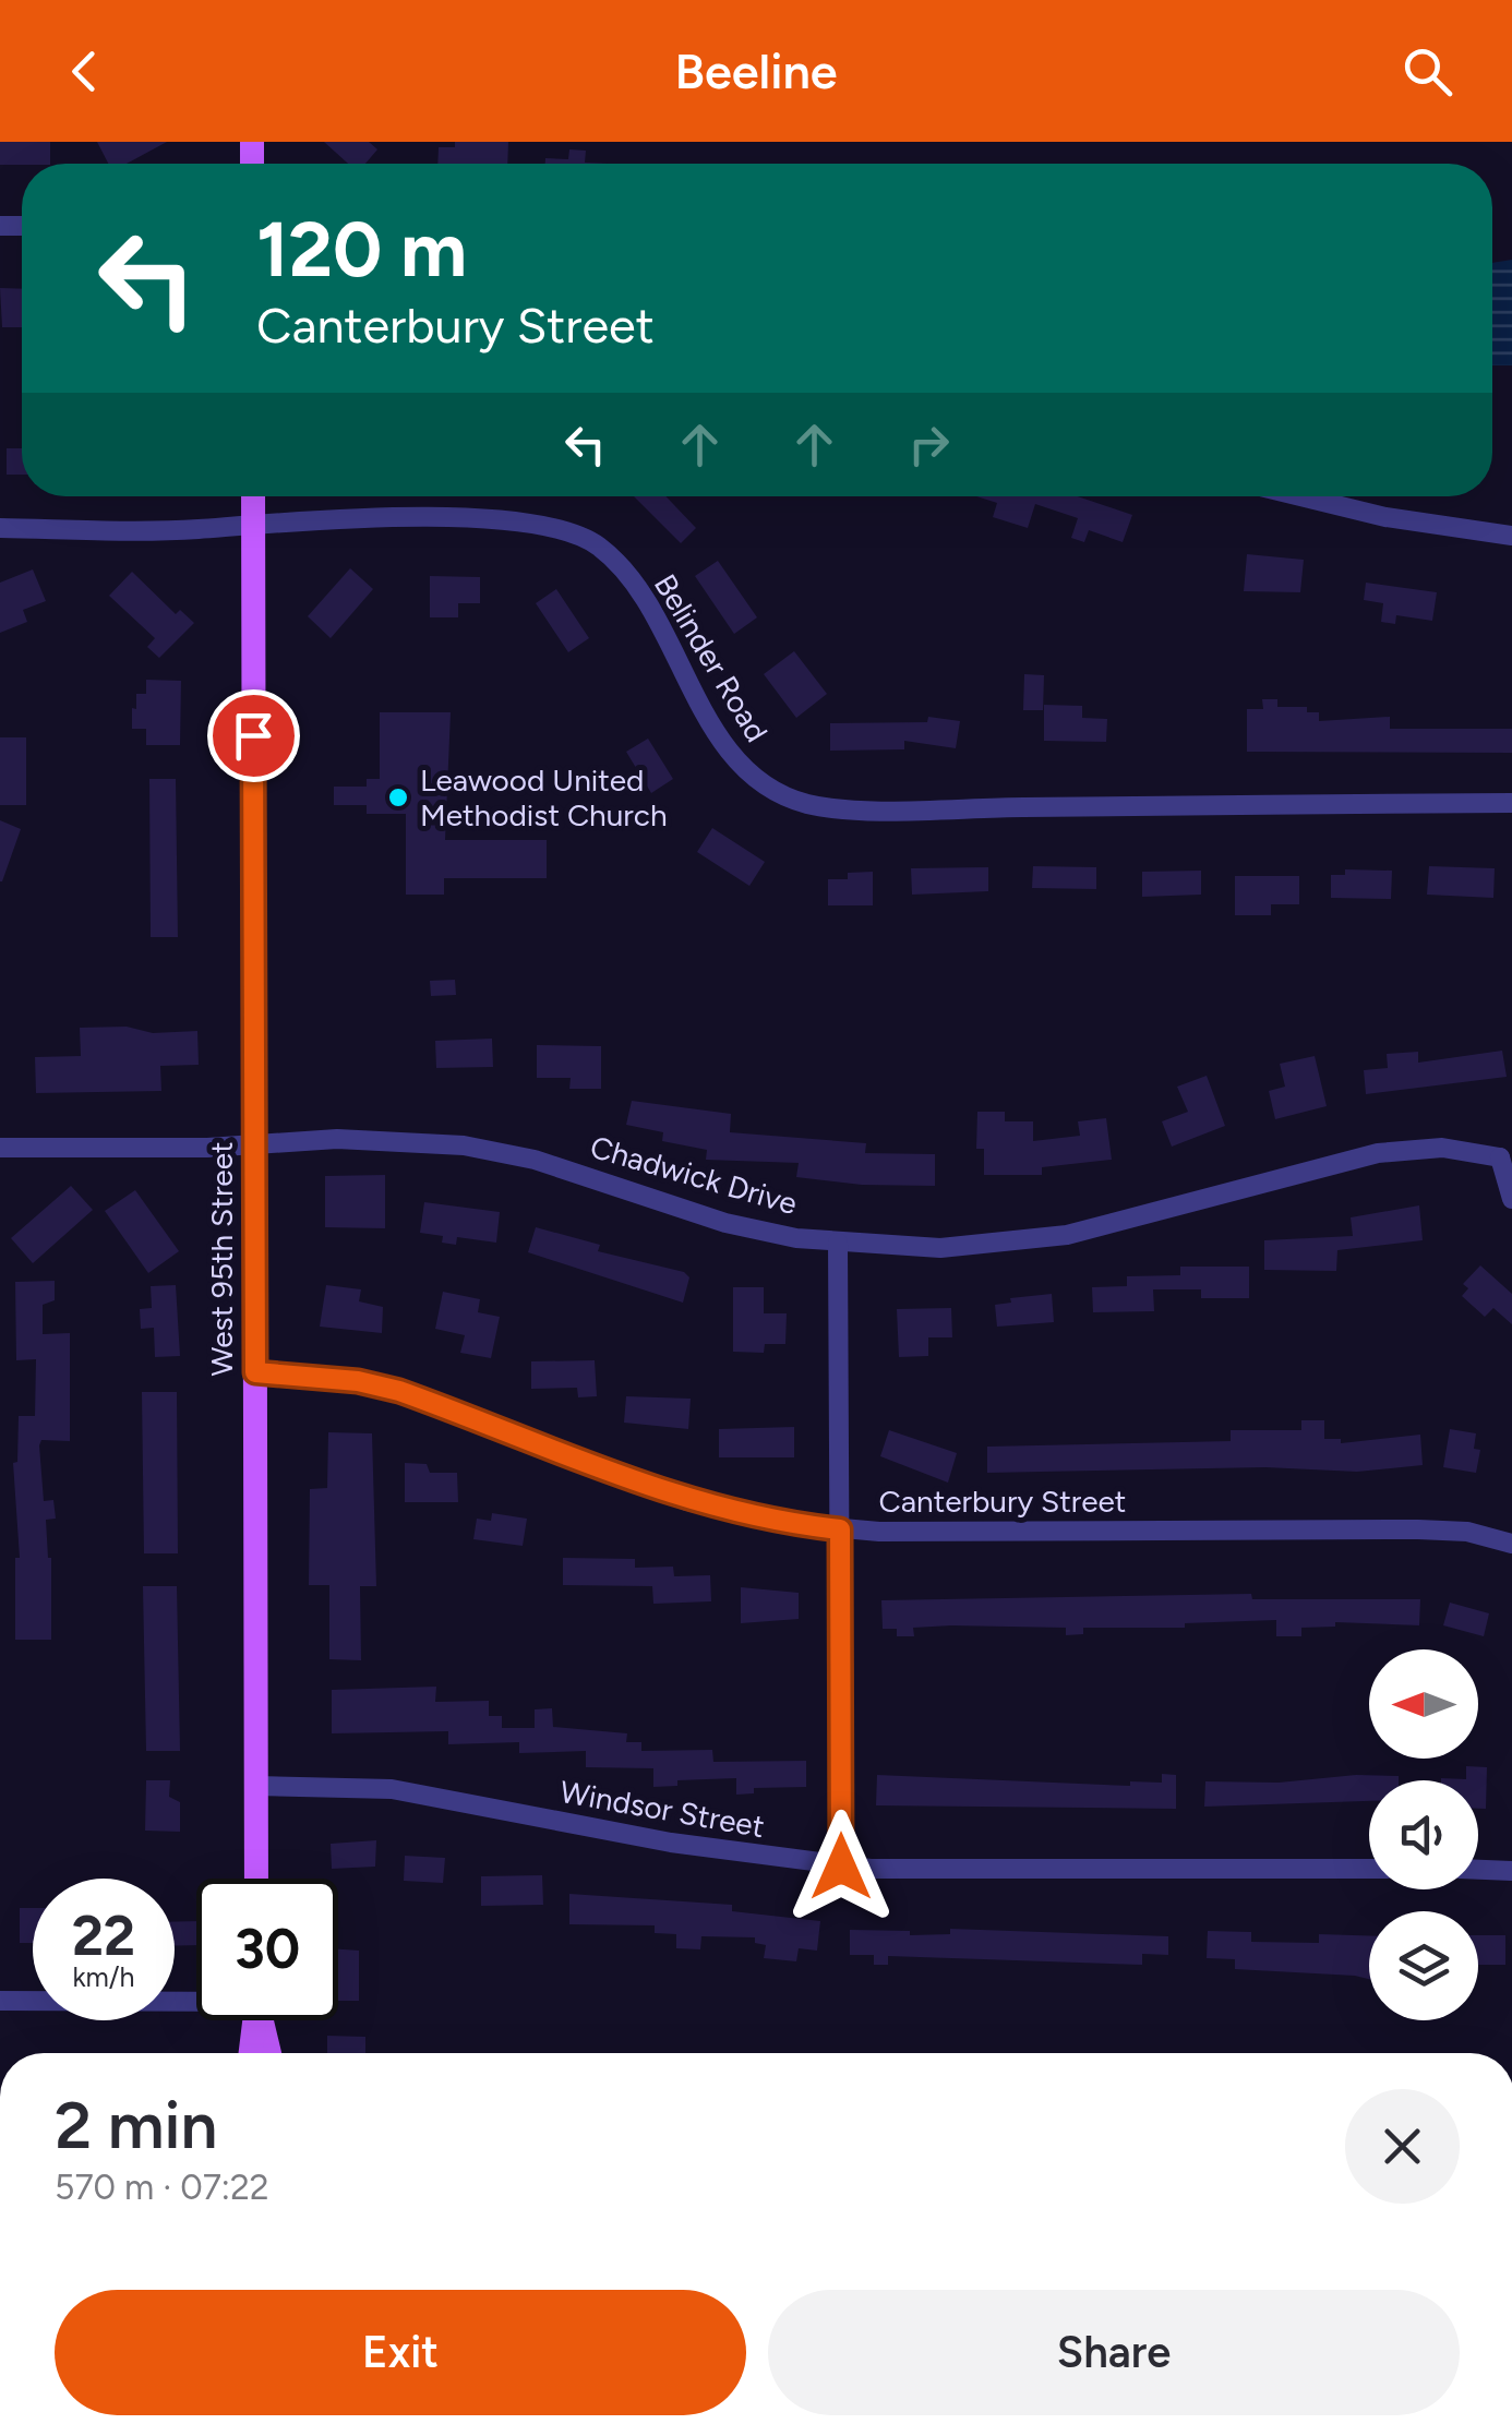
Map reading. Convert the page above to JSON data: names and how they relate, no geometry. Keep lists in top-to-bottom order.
{
  "streets": {
    "main road": ["West 95th Street"],
    "street": [
      "Belinder Road",
      "Chadwick Drive",
      "Canterbury Street",
      "Windsor Street"
    ]
  },
  "crossings": [
    ["Belinder Road", "West 95th Street"],
    ["Chadwick Drive", "West 95th Street"],
    ["West 95th Street", "Canterbury Street"],
    ["West 95th Street", "Windsor Street"]
  ],
  "places": ["Leawood United Methodist Church"],
  "north": "left",
  "page": {
    "header": "Beeline",
    "turn": ["120 m", "Canterbury Street"],
    "speed": "22 km/h",
    "limit": "30",
    "heading": ["2 min", "570 m · 07:22"],
    "buttons": ["Exit", "Share"]
  }
}
